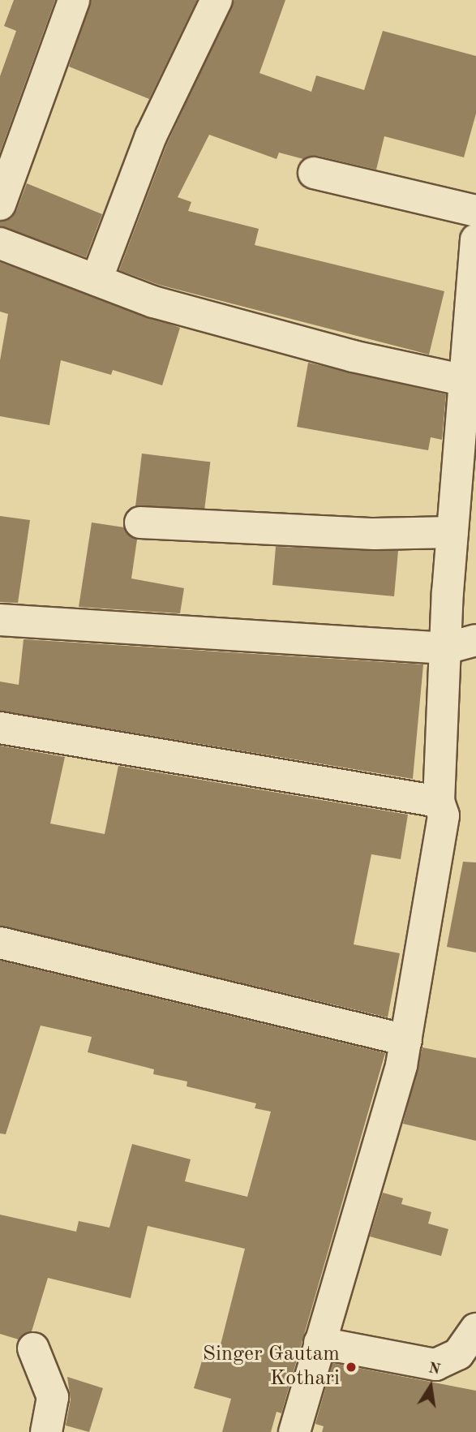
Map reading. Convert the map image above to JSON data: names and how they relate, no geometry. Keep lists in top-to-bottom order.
{
  "places": ["Singer Gautam Kothari"],
  "north": "top"
}
